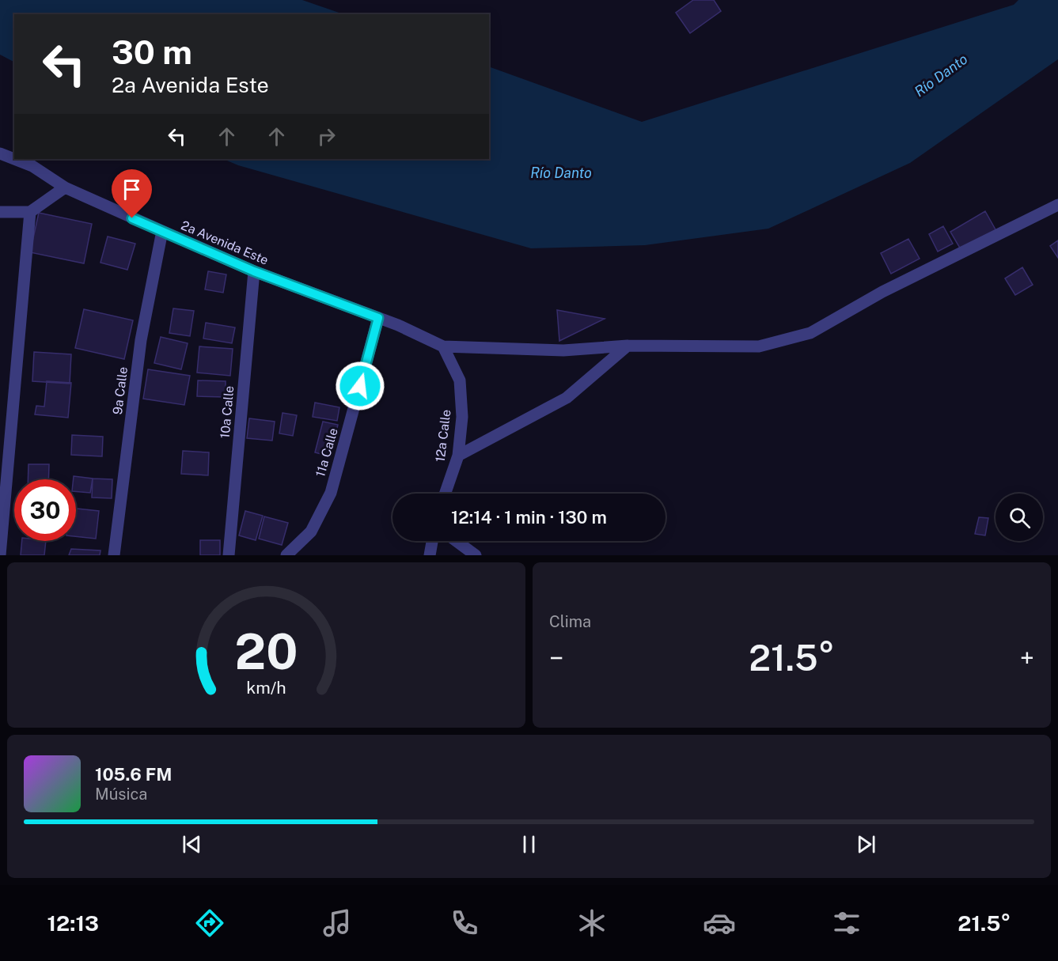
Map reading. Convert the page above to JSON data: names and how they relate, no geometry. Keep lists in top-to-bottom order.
{
  "streets": {
    "street": [
      "2a Avenida Este",
      "9a Calle",
      "10a Calle",
      "12a Calle",
      "11a Calle"
    ]
  },
  "crossings": [
    ["2a Avenida Este", "9a Calle"],
    ["2a Avenida Este", "10a Calle"],
    ["2a Avenida Este", "12a Calle"],
    ["2a Avenida Este", "11a Calle"]
  ],
  "water": ["Río Danto"],
  "page": {
    "turn": ["30 m", "2a Avenida Este"],
    "limit": "30",
    "trip": "12:14 · 1 min · 130 m",
    "tile": "Clima",
    "heat": ["−", "21.5°", "+"],
    "song": ["105.6 FM", "Música"],
    "tabs": ["12:13", "21.5°"],
    "gauge": ["20", "km/h"]
  }
}
